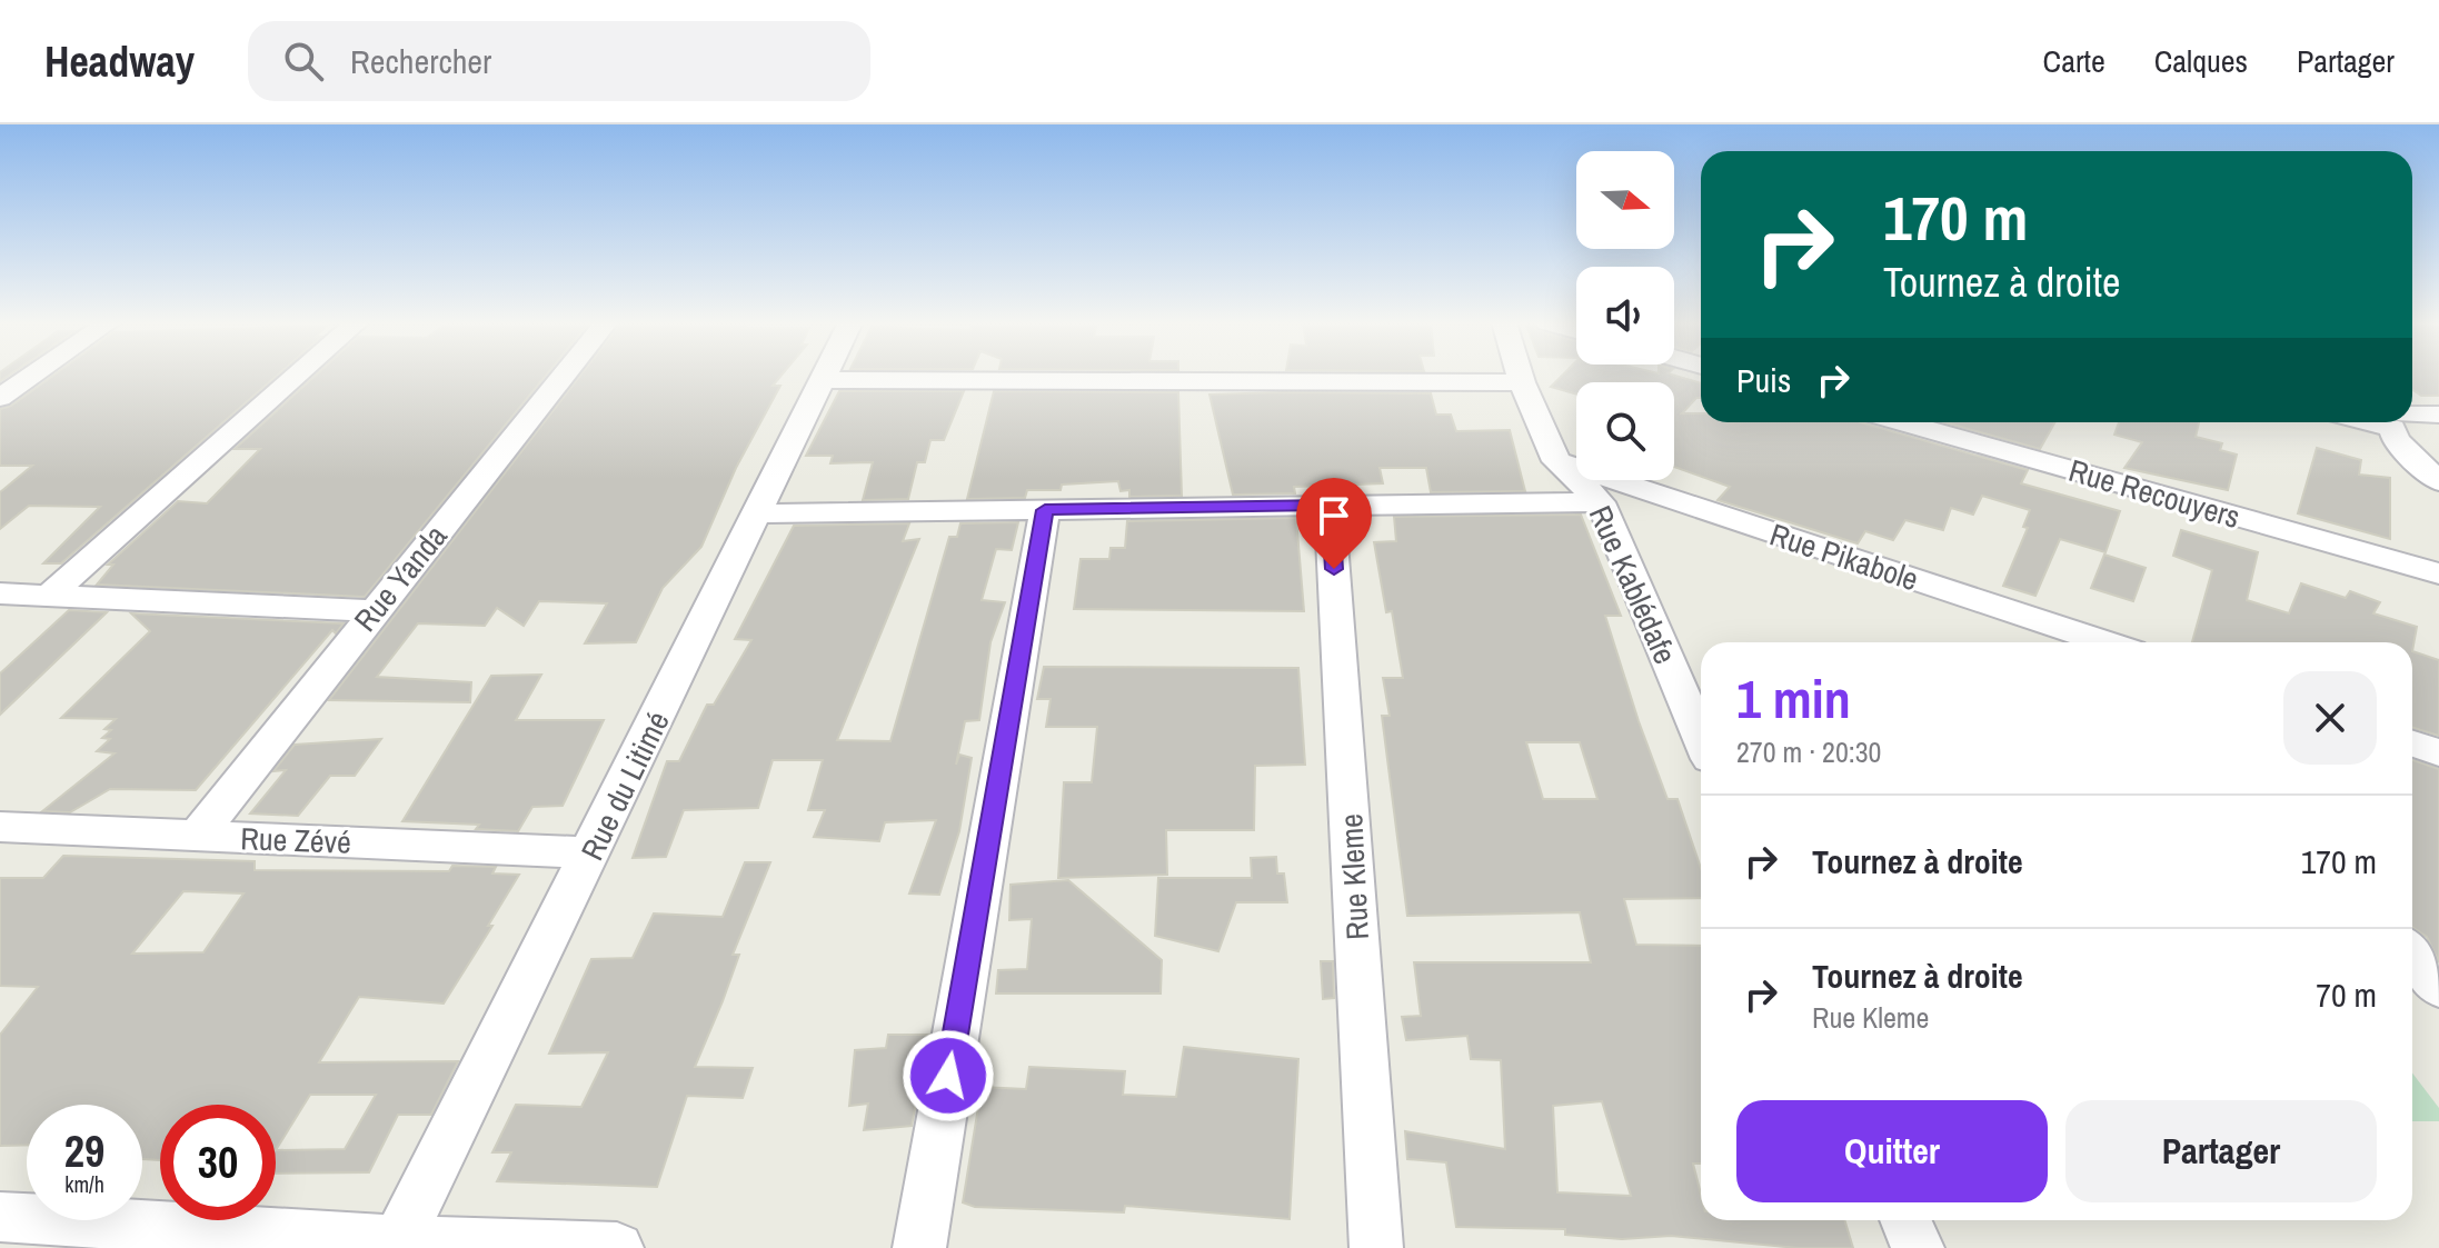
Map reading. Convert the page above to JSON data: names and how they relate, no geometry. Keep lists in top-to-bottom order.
{
  "streets": {
    "street": [
      "Rue Recouyers",
      "Rue Pikabole",
      "Rue Yanda",
      "Rue Kablédafe",
      "Rue du Litimé",
      "Rue Zévé",
      "Rue Kleme"
    ]
  },
  "crossings": [
    ["Rue Pikabole", "Rue Kablédafe"],
    ["Rue Yanda", "Rue Zévé"],
    ["Rue du Litimé", "Rue Zévé"]
  ],
  "north": "right",
  "page": {
    "header": "Headway",
    "search": "Rechercher",
    "nav": ["Carte", "Calques", "Partager"],
    "turn": ["170 m", "Tournez à droite"],
    "then": "Puis",
    "heading": ["1 min", "270 m · 20:30"],
    "list": [
      {
        "name": "Tournez à droite",
        "value": "170 m"
      },
      {
        "name": "Tournez à droite",
        "note": "Rue Kleme",
        "value": "70 m"
      }
    ],
    "buttons": ["Quitter", "Partager"],
    "speed": "29 km/h",
    "limit": "30"
  }
}
